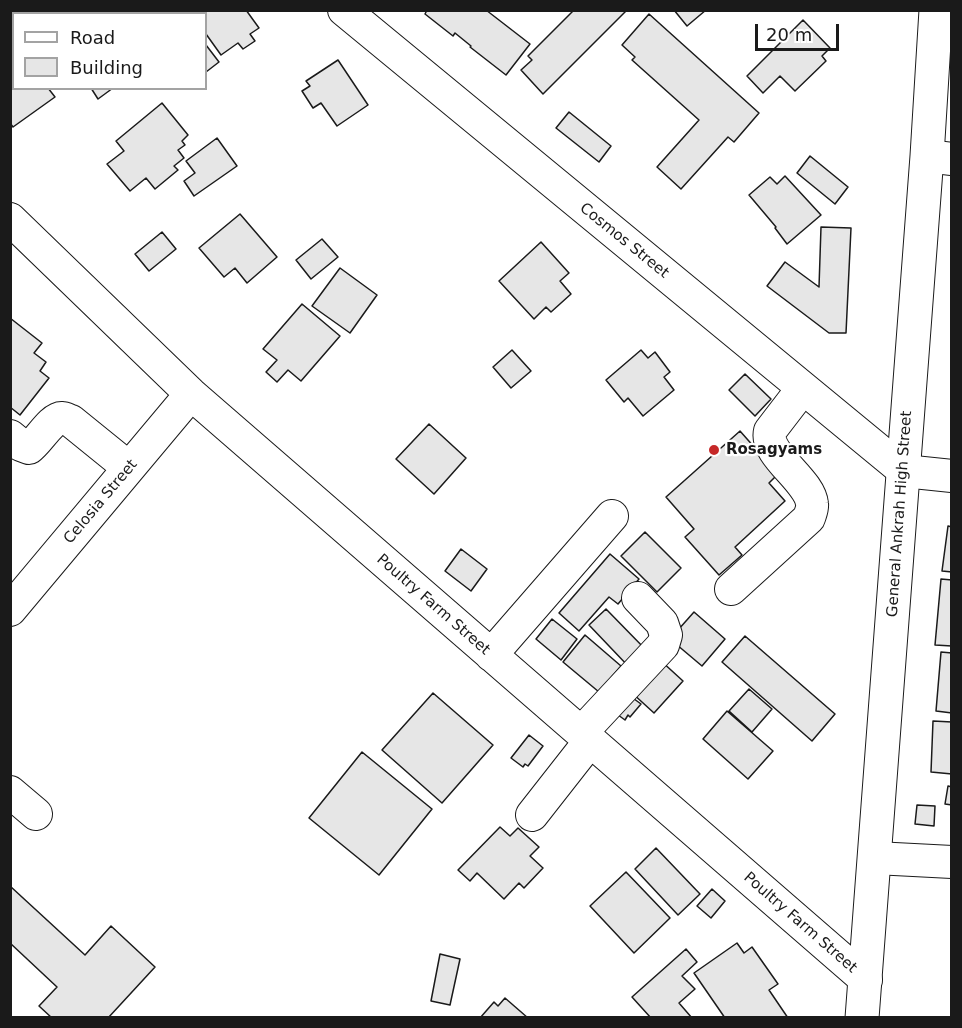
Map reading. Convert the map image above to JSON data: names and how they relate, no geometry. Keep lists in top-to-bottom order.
{
  "streets": {
    "main road": ["General Ankrah High Street"],
    "street": ["Cosmos Street", "Celosia Street", "Poultry Farm Street"]
  },
  "crossings": [
    ["Cosmos Street", "General Ankrah High Street"],
    ["Celosia Street", "Poultry Farm Street"],
    ["General Ankrah High Street", "Poultry Farm Street"]
  ],
  "places": ["Rosagyams"],
  "legend": ["Road", "Building"],
  "scale_bar": "20 m"
}
